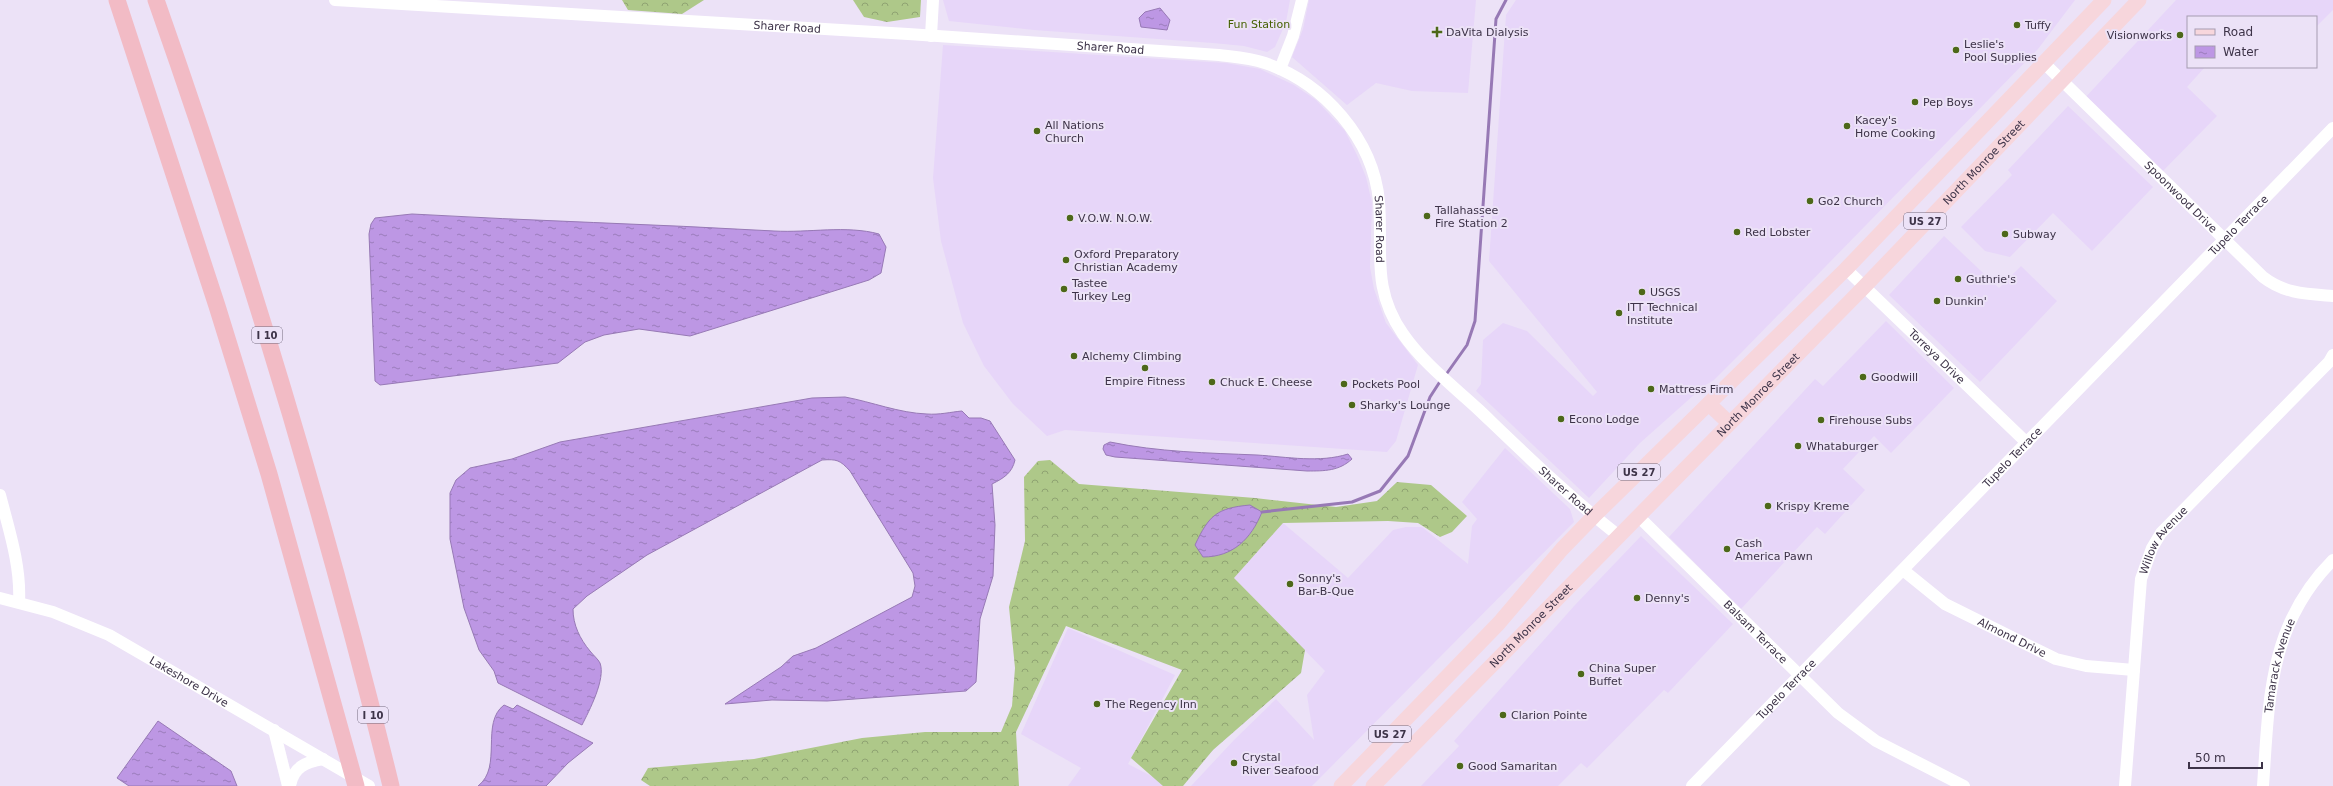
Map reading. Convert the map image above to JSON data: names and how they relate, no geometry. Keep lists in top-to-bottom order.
{
  "streets": {
    "highway": ["I 10"],
    "main road": ["North Monroe Street", "US 27"],
    "street": [
      "Sharer Road",
      "Spoonwood Drive",
      "Tupelo Terrace",
      "Torreya Drive",
      "Willow Avenue",
      "Balsam Terrace",
      "Almond Drive",
      "Tamarack Avenue",
      "Lakeshore Drive"
    ]
  },
  "crossings": [
    ["Sharer Road", "North Monroe Street"],
    ["Sharer Road", "US 27"],
    ["North Monroe Street", "Spoonwood Drive"],
    ["North Monroe Street", "Torreya Drive"],
    ["North Monroe Street", "Balsam Terrace"],
    ["Spoonwood Drive", "US 27"],
    ["Spoonwood Drive", "Tupelo Terrace"],
    ["US 27", "Torreya Drive"],
    ["Tupelo Terrace", "Torreya Drive"],
    ["Tupelo Terrace", "Balsam Terrace"],
    ["Tupelo Terrace", "Almond Drive"],
    ["Willow Avenue", "Almond Drive"]
  ],
  "parks": ["Fun Station"],
  "places": {
    "other": [
      "Tuffy",
      "Visionworks",
      "Leslie's Pool Supplies",
      "Pep Boys",
      "Kacey's Home Cooking",
      "All Nations Church",
      "Go2 Church",
      "Tallahassee Fire Station 2",
      "V.O.W. N.O.W.",
      "Red Lobster",
      "Subway",
      "Oxford Preparatory Christian Academy",
      "Guthrie's",
      "Tastee Turkey Leg",
      "USGS",
      "Dunkin'",
      "ITT Technical Institute",
      "Alchemy Climbing",
      "Empire Fitness",
      "Goodwill",
      "Chuck E. Cheese",
      "Pockets Pool",
      "Mattress Firm",
      "Sharky's Lounge",
      "Econo Lodge",
      "Firehouse Subs",
      "Whataburger",
      "Krispy Kreme",
      "Cash America Pawn",
      "Sonny's Bar-B-Que",
      "Denny's",
      "China Super Buffet",
      "The Regency Inn",
      "Clarion Pointe",
      "Crystal River Seafood",
      "Good Samaritan"
    ],
    "health": ["DaVita Dialysis"]
  },
  "legend": ["Road", "Water"],
  "scale_bar": "50 m"
}
